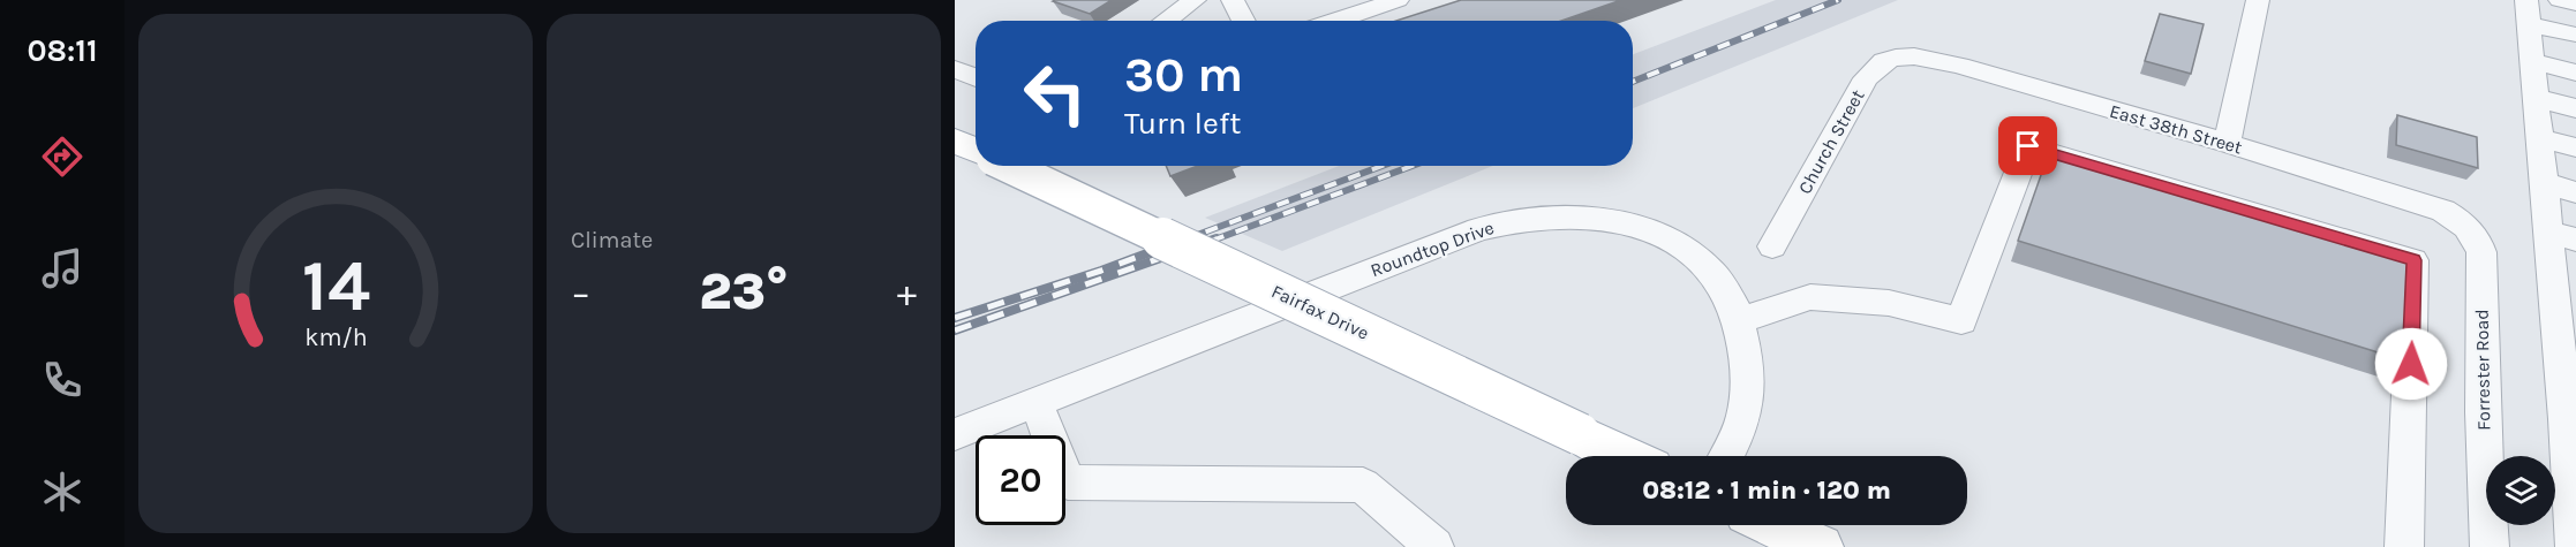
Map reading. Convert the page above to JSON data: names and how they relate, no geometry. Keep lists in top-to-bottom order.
{
  "streets": {
    "main road": ["Fairfax Drive"],
    "street": [
      "East 38th Street",
      "Church Street",
      "Roundtop Drive",
      "Forrester Road"
    ]
  },
  "crossings": [
    ["East 38th Street", "Church Street"],
    ["East 38th Street", "Forrester Road"]
  ],
  "page": {
    "tabs": "08:11",
    "tile": "Climate",
    "turn": ["30 m", "Turn left"],
    "heat": ["−", "23°", "+"],
    "limit": "20",
    "trip": "08:12 · 1 min · 120 m",
    "gauge": ["14", "km/h"]
  }
}
